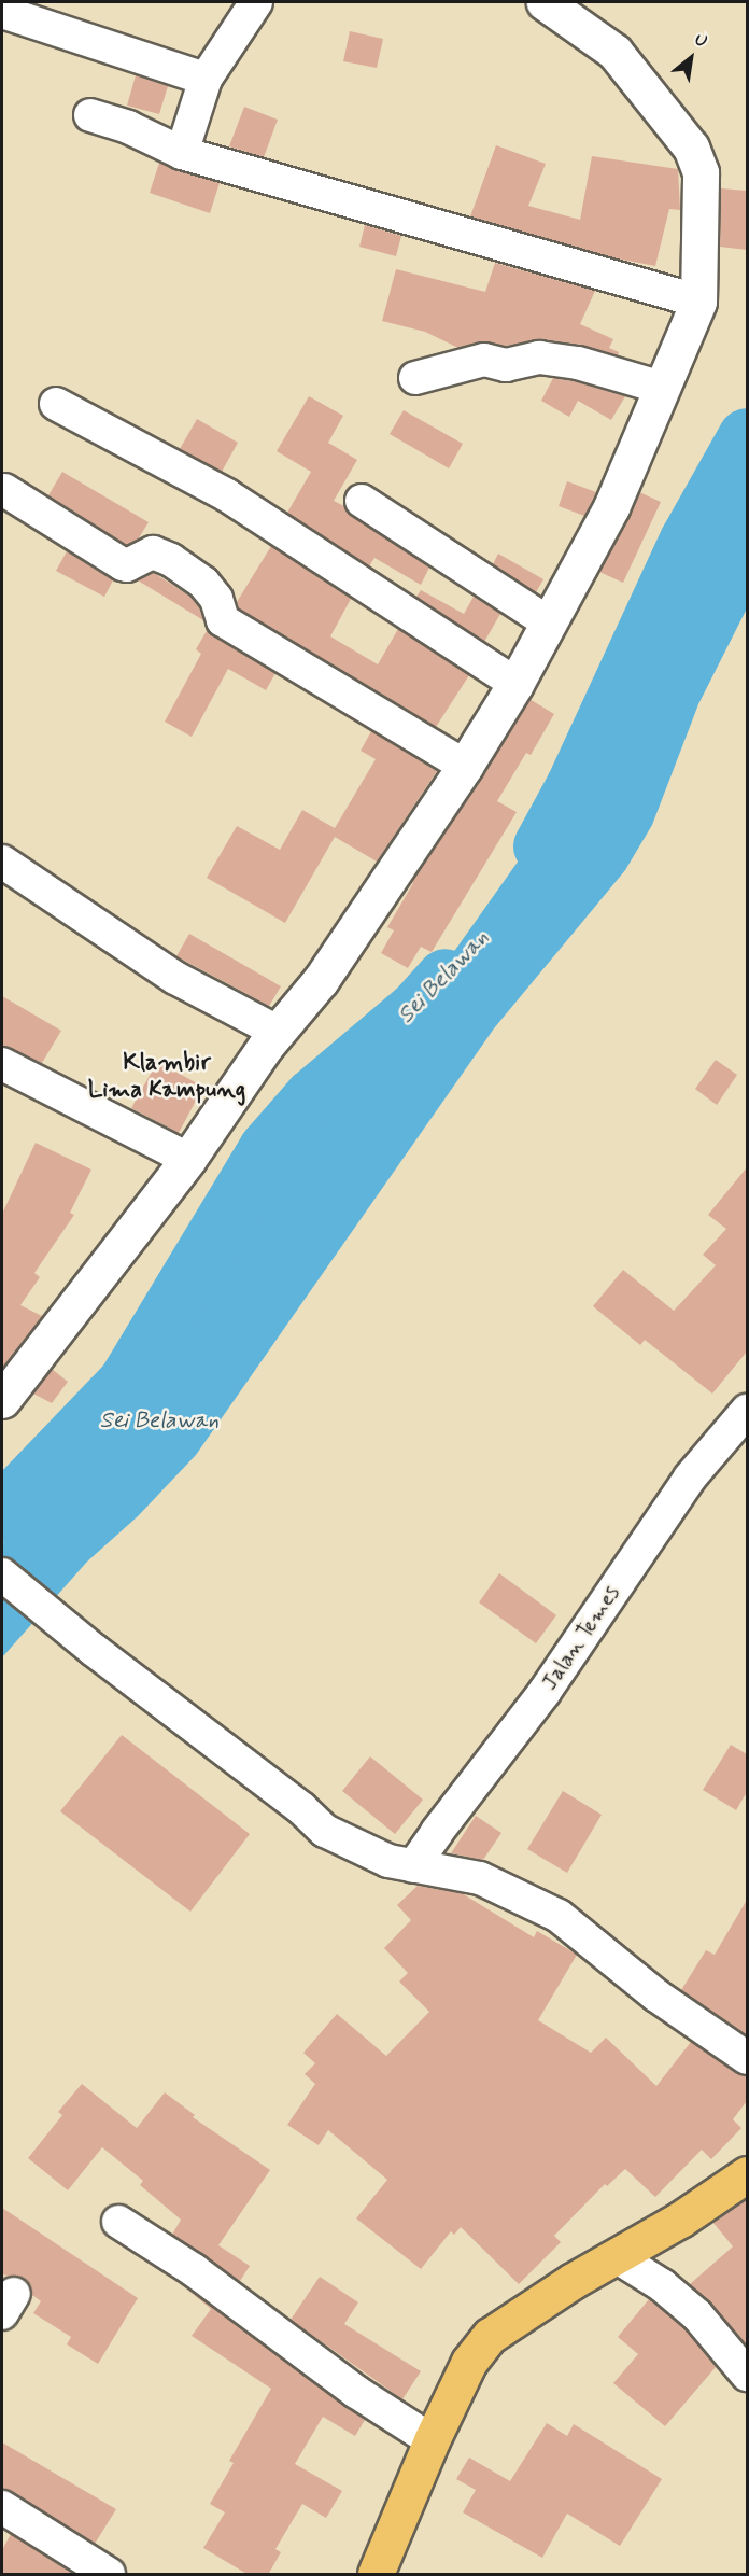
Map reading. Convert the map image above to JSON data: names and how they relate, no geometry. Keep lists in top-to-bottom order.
{
  "streets": {
    "street": ["Jalan Temes"]
  },
  "districts": ["Klambir Lima Kampung"],
  "water": ["Sei Belawan"],
  "north": "top right"
}
